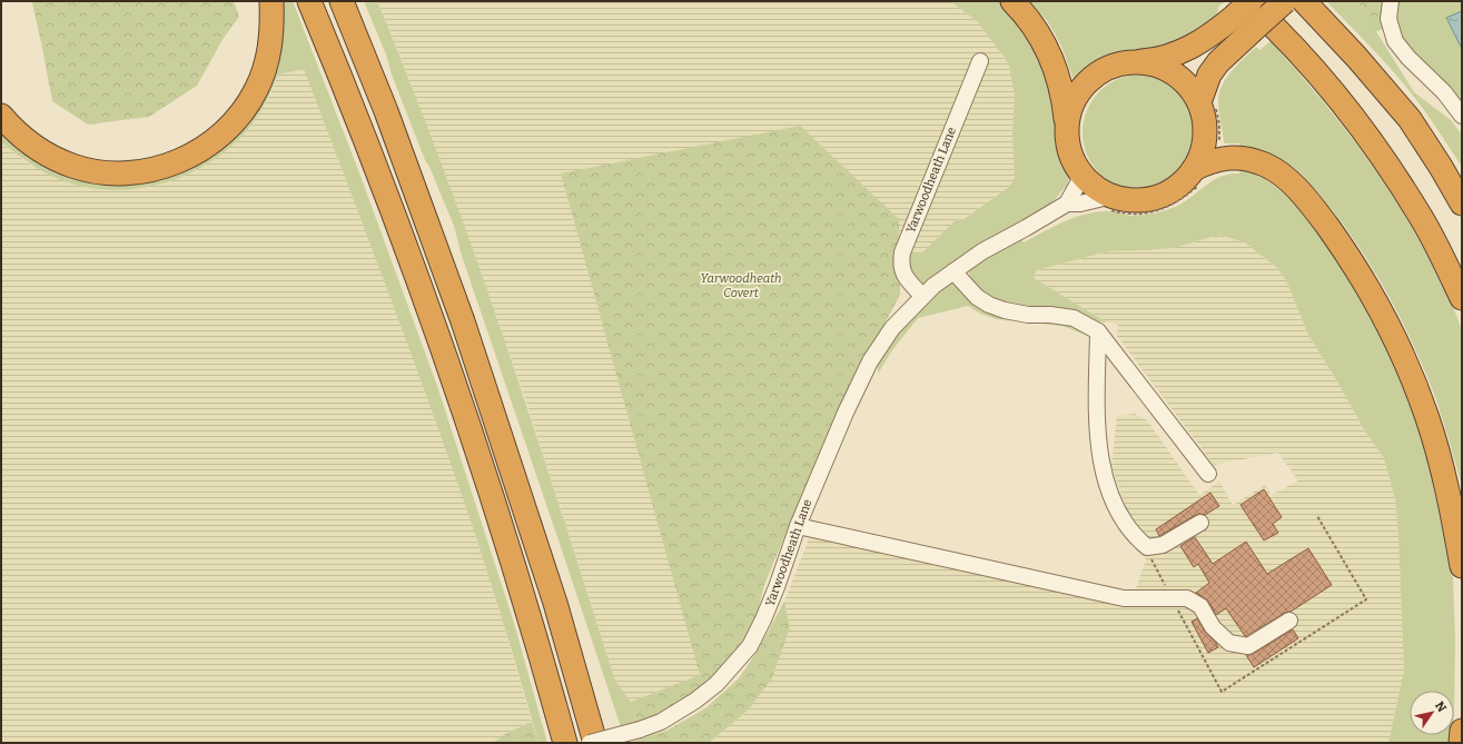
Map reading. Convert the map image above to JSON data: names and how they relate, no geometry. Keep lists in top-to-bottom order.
{
  "streets": {
    "street": ["Yarwoodheath Lane"]
  },
  "parks": ["Yarwoodheath Covert"],
  "north": "top right"
}
